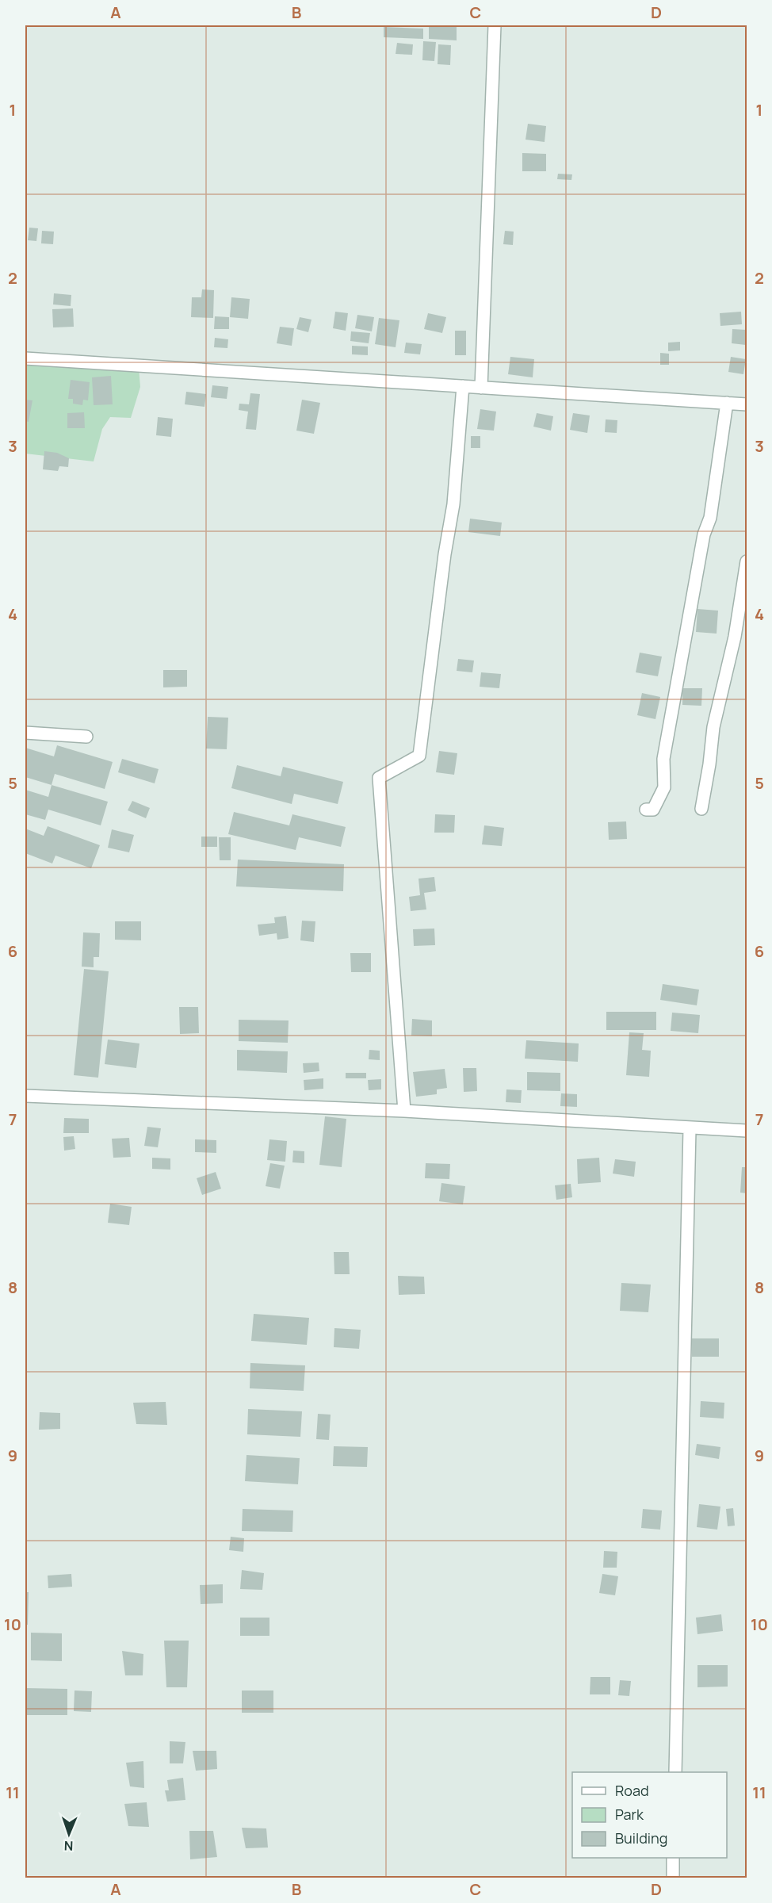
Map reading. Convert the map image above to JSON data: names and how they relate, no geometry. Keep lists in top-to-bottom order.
{
  "legend": ["Road", "Park", "Building"],
  "north": "bottom",
  "grid": {
    "columns": [
      "A",
      "B",
      "C",
      "D"
    ],
    "rows": [
      "1",
      "2",
      "3",
      "4",
      "5",
      "6",
      "7",
      "8",
      "9",
      "10",
      "11"
    ]
  }
}
